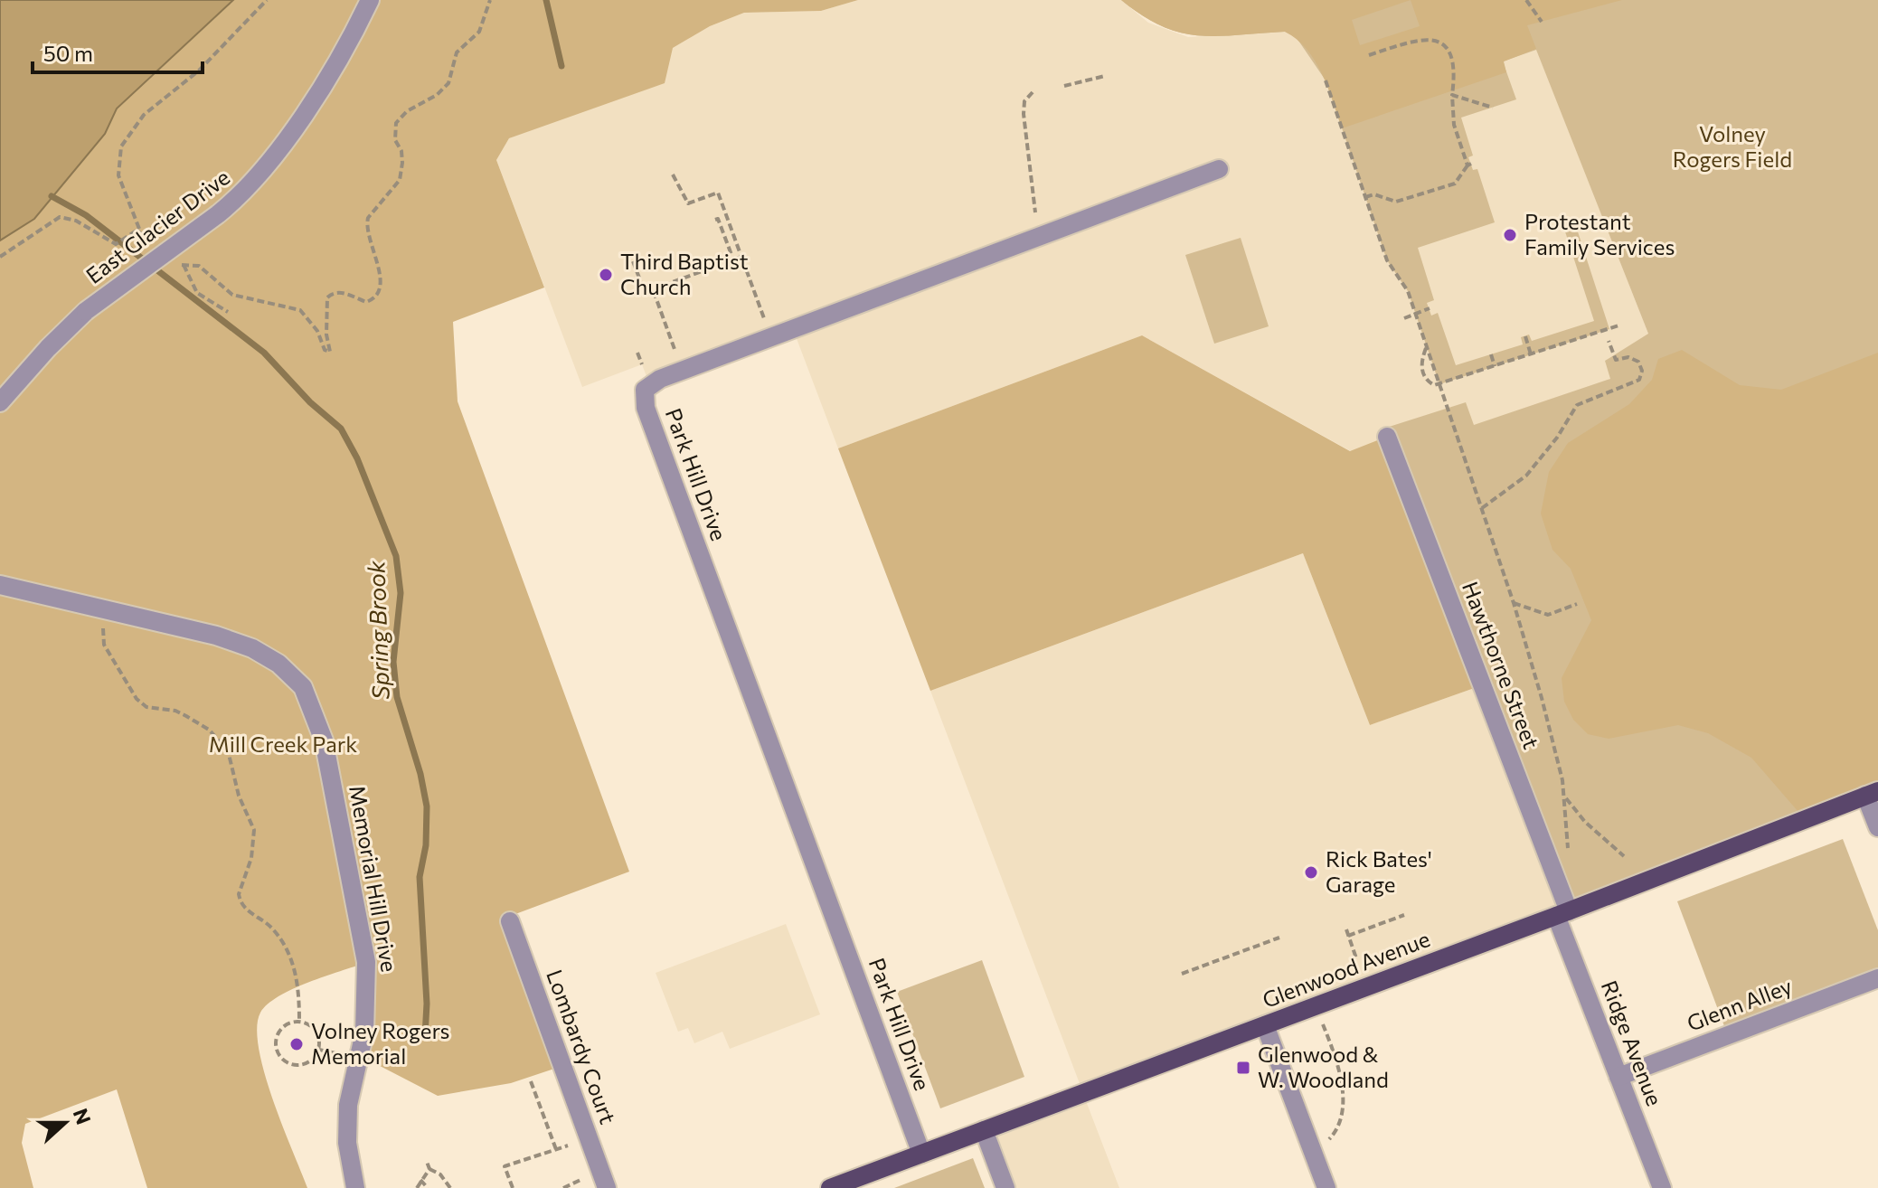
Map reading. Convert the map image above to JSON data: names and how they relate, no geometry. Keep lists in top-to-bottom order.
{
  "streets": {
    "main road": ["Glenwood Avenue"],
    "street": [
      "East Glacier Drive",
      "Park Hill Drive",
      "Hawthorne Street",
      "Memorial Hill Drive",
      "Glenn Alley",
      "Ridge Avenue",
      "Lombardy Court"
    ]
  },
  "crossings": [
    ["Park Hill Drive", "Glenwood Avenue"],
    ["Hawthorne Street", "Glenwood Avenue"],
    ["Hawthorne Street", "Ridge Avenue"],
    ["Glenwood Avenue", "Ridge Avenue"],
    ["Glenn Alley", "Ridge Avenue"]
  ],
  "water": ["Spring Brook"],
  "parks": ["Volney Rogers Field", "Mill Creek Park"],
  "places": {
    "other": [
      "Protestant Family Services",
      "Third Baptist Church",
      "Rick Bates' Garage",
      "Volney Rogers Memorial"
    ],
    "transit": ["Glenwood & W. Woodland"]
  },
  "scale_bar": "50 m",
  "north": "right"
}
